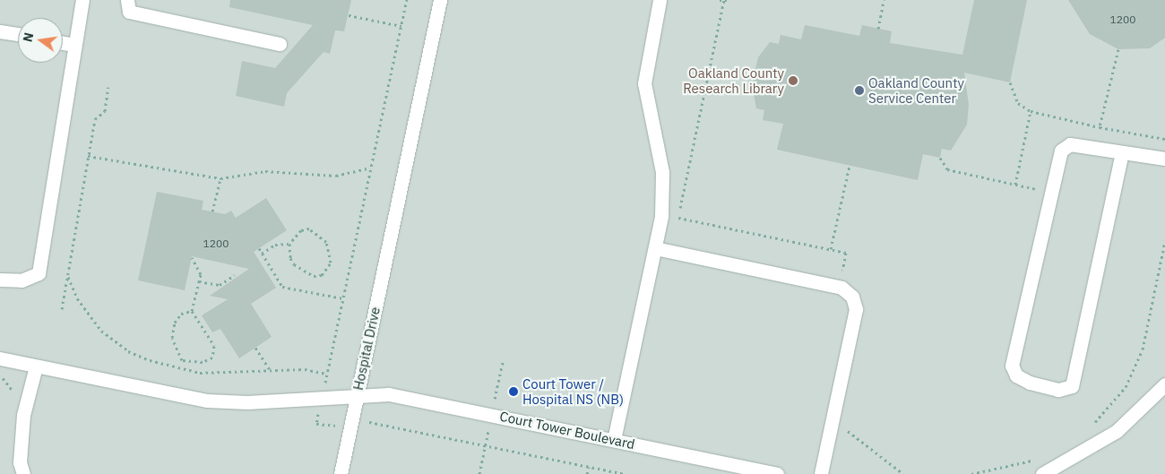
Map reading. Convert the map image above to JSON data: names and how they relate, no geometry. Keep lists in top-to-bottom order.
{
  "streets": {
    "street": ["Hospital Drive", "Court Tower Boulevard"]
  },
  "crossings": [
    ["Hospital Drive", "Court Tower Boulevard"]
  ],
  "places": ["Oakland County Research Library", "Oakland County Service Center", "Court Tower / Hospital NS (NB)"],
  "house_numbers": ["1200", "1200"],
  "north": "left"
}
